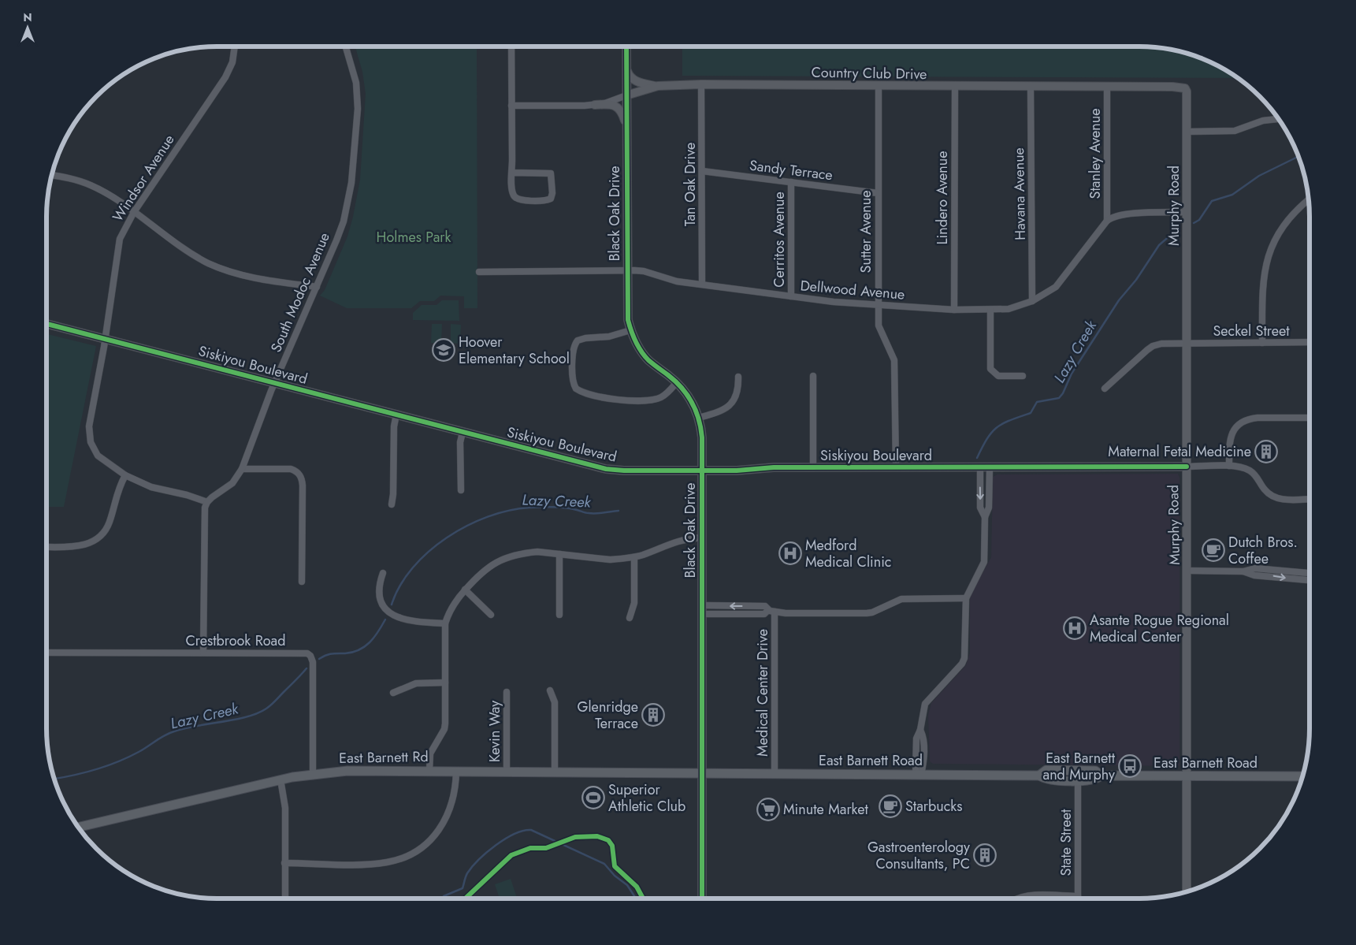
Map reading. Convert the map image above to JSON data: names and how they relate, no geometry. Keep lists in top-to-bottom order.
{
  "streets": {
    "main road": ["East Barnett Rd", "East Barnett Road"],
    "street": [
      "Country Club Drive",
      "Stanley Avenue",
      "Sandy Terrace",
      "Windsor Avenue",
      "Tan Oak Drive",
      "Havana Avenue",
      "Lindero Avenue",
      "Murphy Road",
      "Black Oak Drive",
      "Sutter Avenue",
      "Cerritos Avenue",
      "Dellwood Avenue",
      "South Modoc Avenue",
      "Seckel Street",
      "Siskiyou Boulevard",
      "Crestbrook Road",
      "Medical Center Drive",
      "Kevin Way",
      "State Street"
    ]
  },
  "crossings": [
    ["Country Club Drive", "Stanley Avenue"],
    ["Country Club Drive", "Tan Oak Drive"],
    ["Country Club Drive", "Havana Avenue"],
    ["Country Club Drive", "Lindero Avenue"],
    ["Country Club Drive", "Murphy Road"],
    ["Country Club Drive", "Black Oak Drive"],
    ["Country Club Drive", "Sutter Avenue"],
    ["Stanley Avenue", "Dellwood Avenue"],
    ["Sandy Terrace", "Tan Oak Drive"],
    ["Sandy Terrace", "Sutter Avenue"],
    ["Sandy Terrace", "Cerritos Avenue"],
    ["Windsor Avenue", "South Modoc Avenue"],
    ["Windsor Avenue", "Siskiyou Boulevard"],
    ["Tan Oak Drive", "Dellwood Avenue"],
    ["Havana Avenue", "Dellwood Avenue"],
    ["Lindero Avenue", "Dellwood Avenue"],
    ["Murphy Road", "Seckel Street"],
    ["Murphy Road", "Siskiyou Boulevard"],
    ["Murphy Road", "East Barnett Road"],
    ["Black Oak Drive", "Dellwood Avenue"],
    ["Black Oak Drive", "Siskiyou Boulevard"],
    ["Black Oak Drive", "Medical Center Drive"],
    ["Black Oak Drive", "East Barnett Rd"],
    ["Black Oak Drive", "East Barnett Road"],
    ["Sutter Avenue", "Dellwood Avenue"],
    ["Sutter Avenue", "Siskiyou Boulevard"],
    ["Cerritos Avenue", "Dellwood Avenue"],
    ["South Modoc Avenue", "Siskiyou Boulevard"],
    ["Crestbrook Road", "East Barnett Rd"],
    ["Medical Center Drive", "East Barnett Road"],
    ["Kevin Way", "East Barnett Rd"],
    ["East Barnett Rd", "East Barnett Road"],
    ["East Barnett Road", "State Street"]
  ],
  "water": ["Lazy Creek"],
  "parks": ["Holmes Park"],
  "places": {
    "school or university": ["Hoover Elementary School"],
    "building": ["Maternal Fetal Medicine", "Glenridge Terrace", "Gastroenterology Consultants, PC"],
    "cafe": ["Dutch Bros. Coffee", "Starbucks"],
    "hospital": ["Medford Medical Clinic", "Asante Rogue Regional Medical Center"],
    "bus stop": ["East Barnett and Murphy"],
    "sports": ["Superior Athletic Club"],
    "supermarket": ["Minute Market"]
  },
  "north": "top"
}
